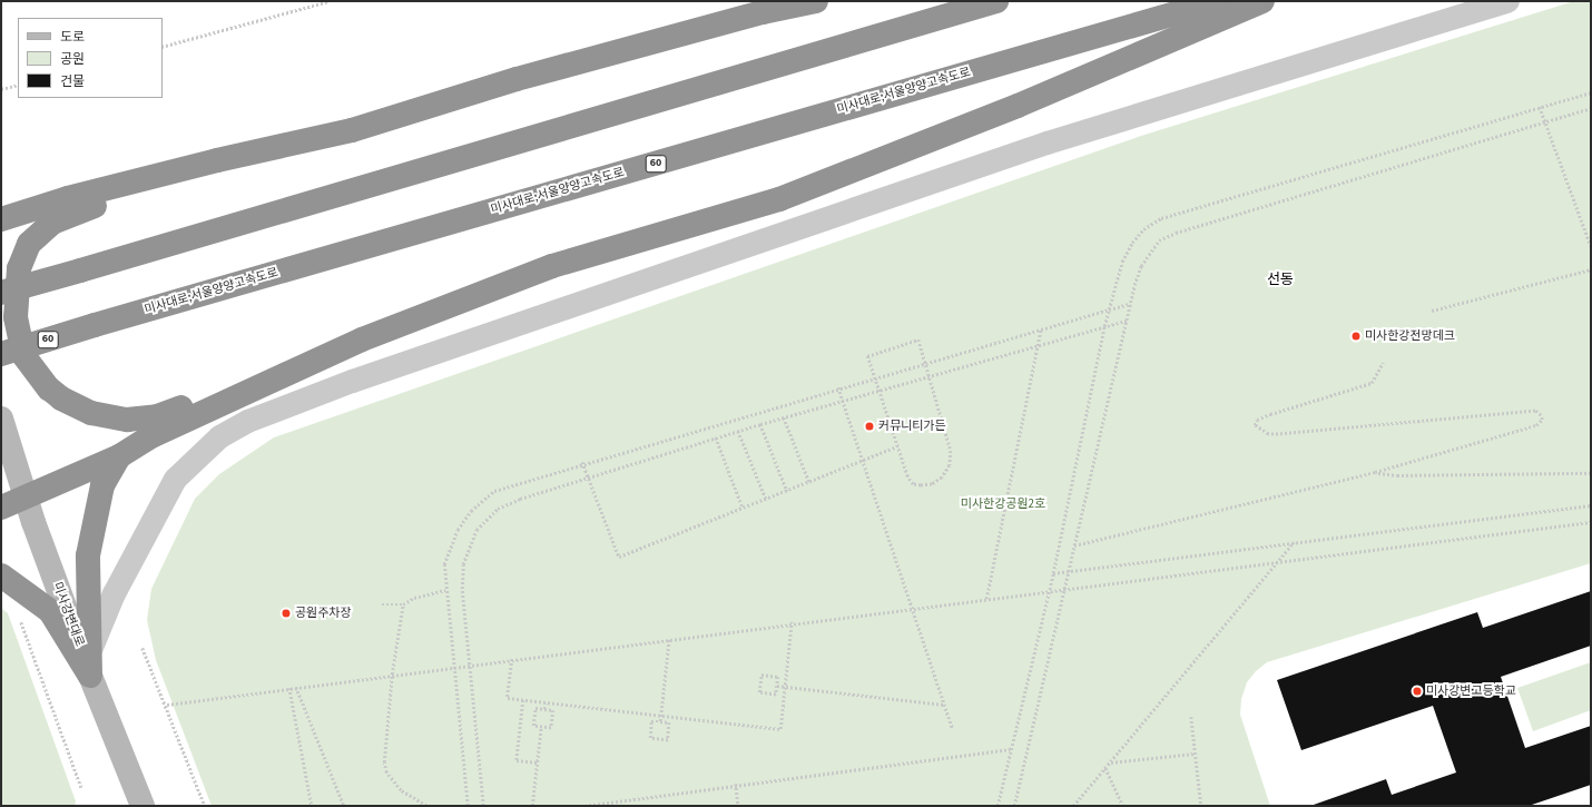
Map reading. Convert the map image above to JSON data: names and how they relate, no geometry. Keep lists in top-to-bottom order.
{
  "streets": {
    "highway": ["미사대로;서울양양고속도로", "60"],
    "main road": ["미사강변대로"]
  },
  "districts": ["선동"],
  "parks": ["미사한강공원2호"],
  "places": [
    "미사한강전망데크",
    "커뮤니티가든",
    "공원주차장",
    "미사강변고등학교"
  ],
  "legend": ["도로", "공원", "건물"]
}
